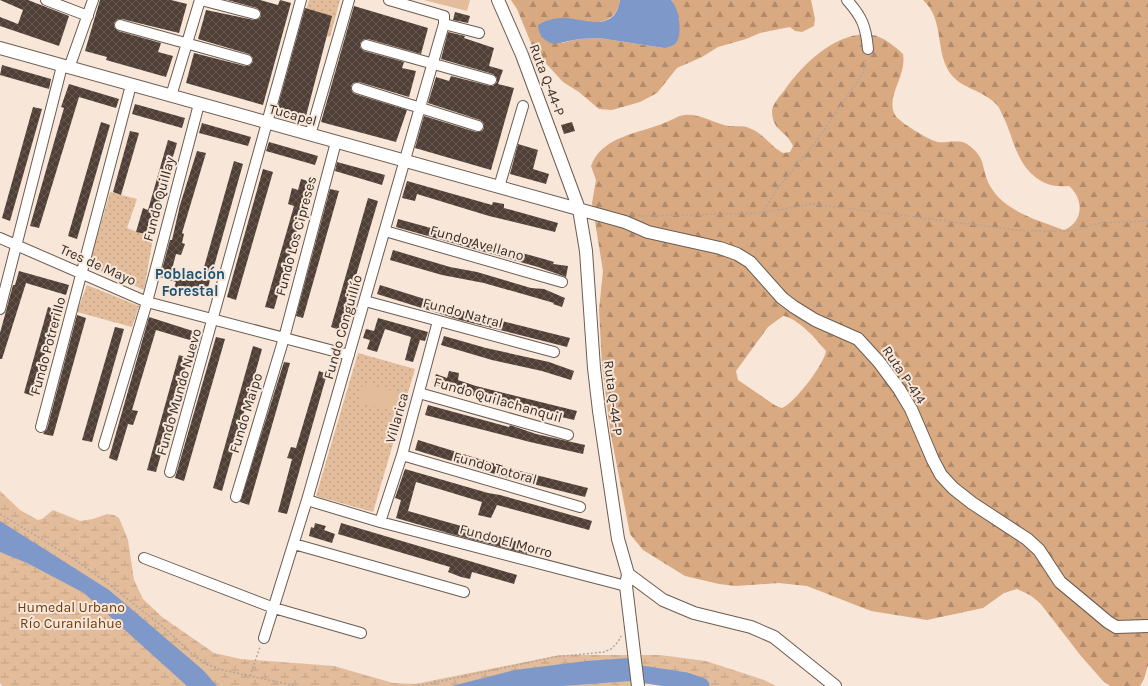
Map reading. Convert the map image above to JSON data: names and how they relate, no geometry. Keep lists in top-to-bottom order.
{
  "streets": {
    "street": [
      "Ruta Q-44-P",
      "Tucapel",
      "Fundo Quillay",
      "Fundo Los Cipreses",
      "Fundo Avellano",
      "Tres de Mayo",
      "Fundo Natral",
      "Fundo Conguillío",
      "Fundo Potrerillo",
      "Ruta P-414",
      "Fundo Mundo Nuevo",
      "Fundo Quilachanquil",
      "Fundo Maipo",
      "Villarica",
      "Fundo Totoral",
      "Fundo El Morro"
    ]
  },
  "crossings": [
    ["Ruta Q-44-P", "Tucapel"],
    ["Ruta Q-44-P", "Ruta P-414"],
    ["Tucapel", "Fundo Quillay"],
    ["Tucapel", "Fundo Los Cipreses"],
    ["Tucapel", "Fundo Conguillío"],
    ["Tucapel", "Fundo Potrerillo"],
    ["Tucapel", "Ruta P-414"],
    ["Tucapel", "Fundo Mundo Nuevo"],
    ["Fundo Quillay", "Tres de Mayo"],
    ["Fundo Los Cipreses", "Tres de Mayo"],
    ["Fundo Los Cipreses", "Fundo Maipo"],
    ["Fundo Avellano", "Fundo Conguillío"],
    ["Tres de Mayo", "Fundo Conguillío"],
    ["Tres de Mayo", "Fundo Potrerillo"],
    ["Tres de Mayo", "Fundo Mundo Nuevo"],
    ["Tres de Mayo", "Fundo Maipo"],
    ["Fundo Natral", "Fundo Conguillío"],
    ["Fundo Natral", "Villarica"],
    ["Fundo Quilachanquil", "Villarica"],
    ["Villarica", "Fundo Totoral"],
    ["Villarica", "Fundo El Morro"]
  ],
  "districts": ["Población Forestal"],
  "parks": ["Humedal Urbano Río Curanilahue"]
}
